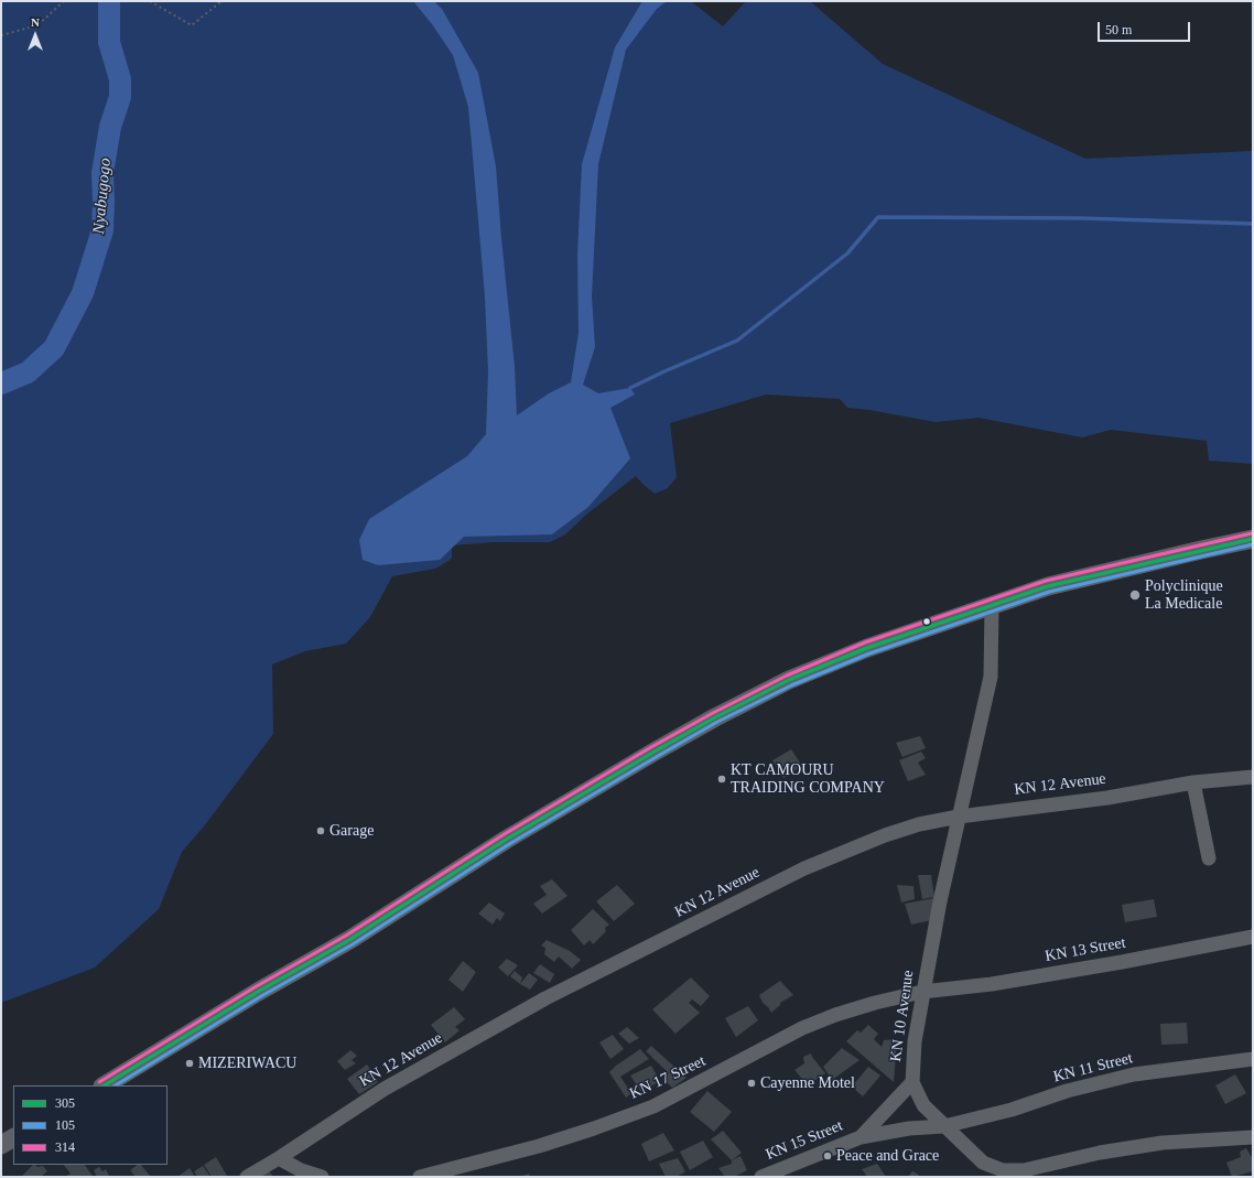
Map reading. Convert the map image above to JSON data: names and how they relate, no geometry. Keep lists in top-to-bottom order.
{
  "streets": {
    "street": [
      "KN 12 Avenue",
      "KN 13 Street",
      "KN 10 Avenue",
      "KN 11 Street",
      "KN 17 Street",
      "KN 15 Street"
    ]
  },
  "crossings": [
    ["KN 12 Avenue", "KN 10 Avenue"],
    ["KN 13 Street", "KN 10 Avenue"],
    ["KN 13 Street", "KN 17 Street"],
    ["KN 10 Avenue", "KN 11 Street"],
    ["KN 10 Avenue", "KN 17 Street"],
    ["KN 10 Avenue", "KN 15 Street"],
    ["KN 11 Street", "KN 15 Street"]
  ],
  "water": ["Nyabugogo"],
  "places": [
    "Polyclinique La Medicale",
    "KT CAMOURU TRAIDING COMPANY",
    "Garage",
    "MIZERIWACU",
    "Cayenne Motel",
    "Peace and Grace"
  ],
  "lines": ["transit line 314", "transit line 305", "transit line 105"],
  "legend": ["305", "105", "314"],
  "scale_bar": "50 m",
  "north": "top"
}
